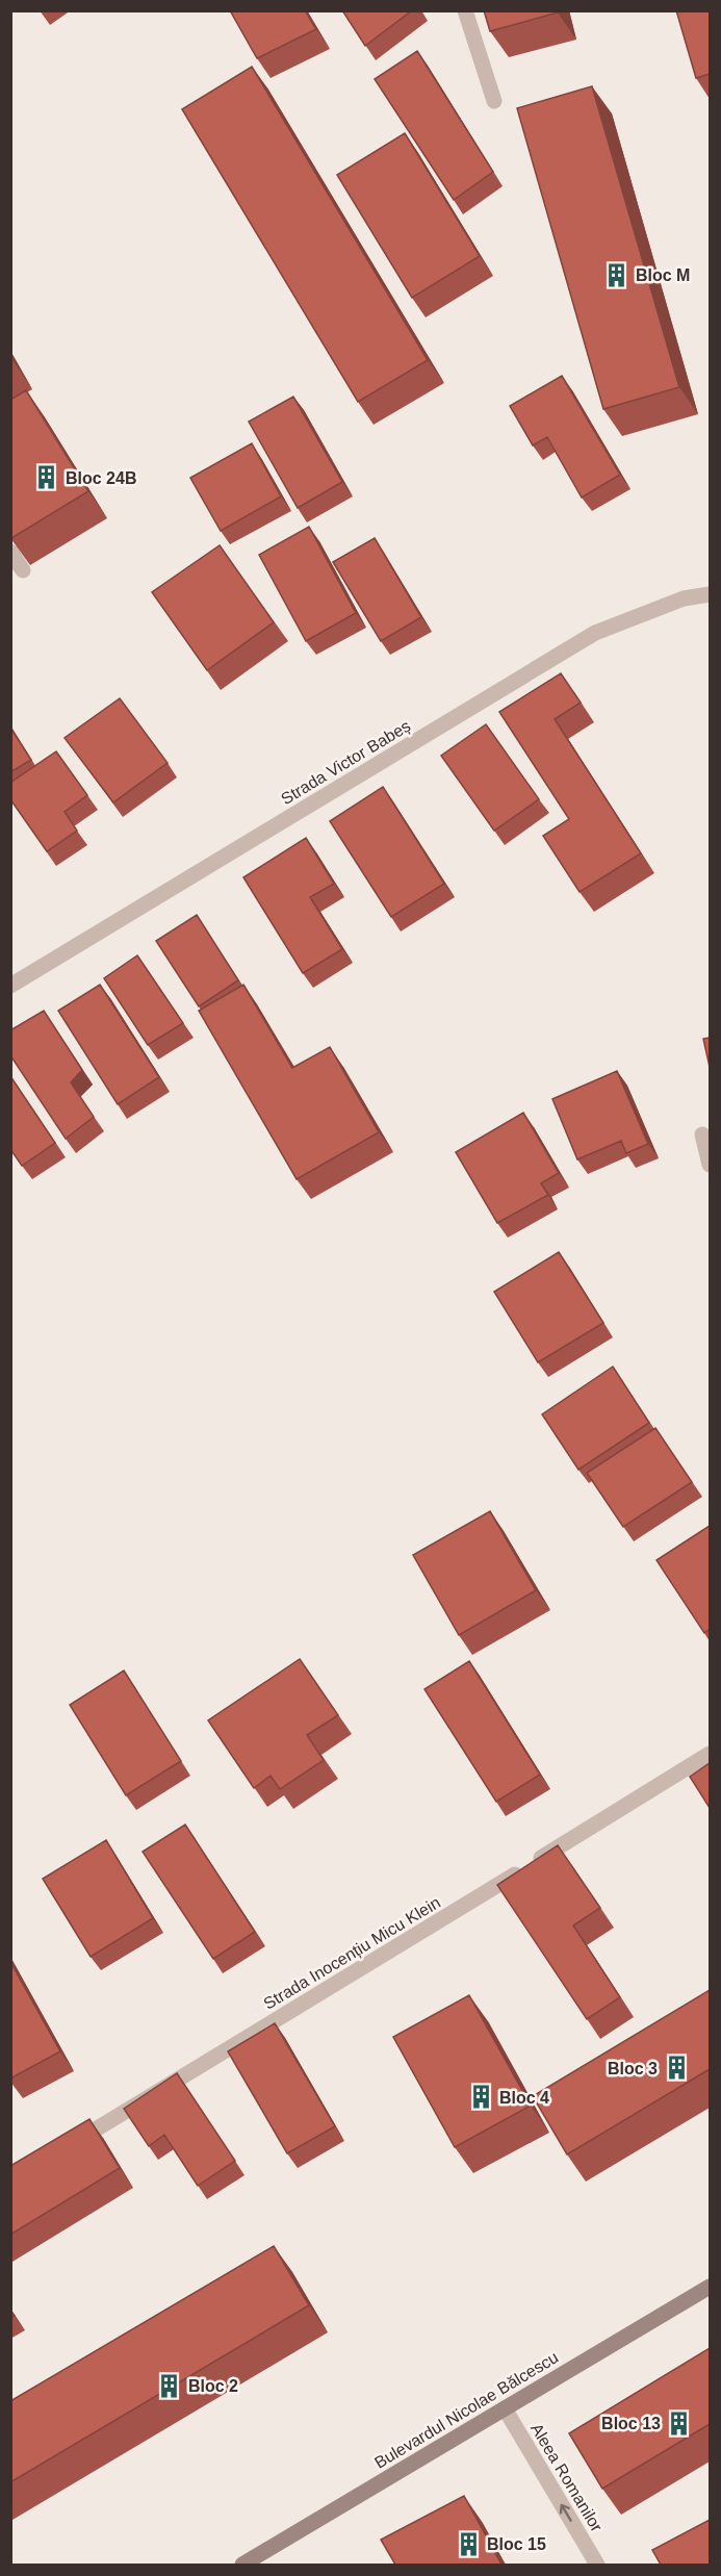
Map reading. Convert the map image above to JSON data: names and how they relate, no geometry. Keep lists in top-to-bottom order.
{
  "streets": {
    "main road": ["Bulevardul Nicolae Bălcescu"],
    "street": ["Strada Victor Babeș", "Strada Inocențiu Micu Klein", "Aleea Romanilor"]
  },
  "crossings": [
    ["Bulevardul Nicolae Bălcescu", "Aleea Romanilor"]
  ],
  "one_way": ["Aleea Romanilor"],
  "places": {
    "building": [
      "Bloc M",
      "Bloc 24B",
      "Bloc 3",
      "Bloc 4",
      "Bloc 2",
      "Bloc 13",
      "Bloc 15"
    ]
  }
}
